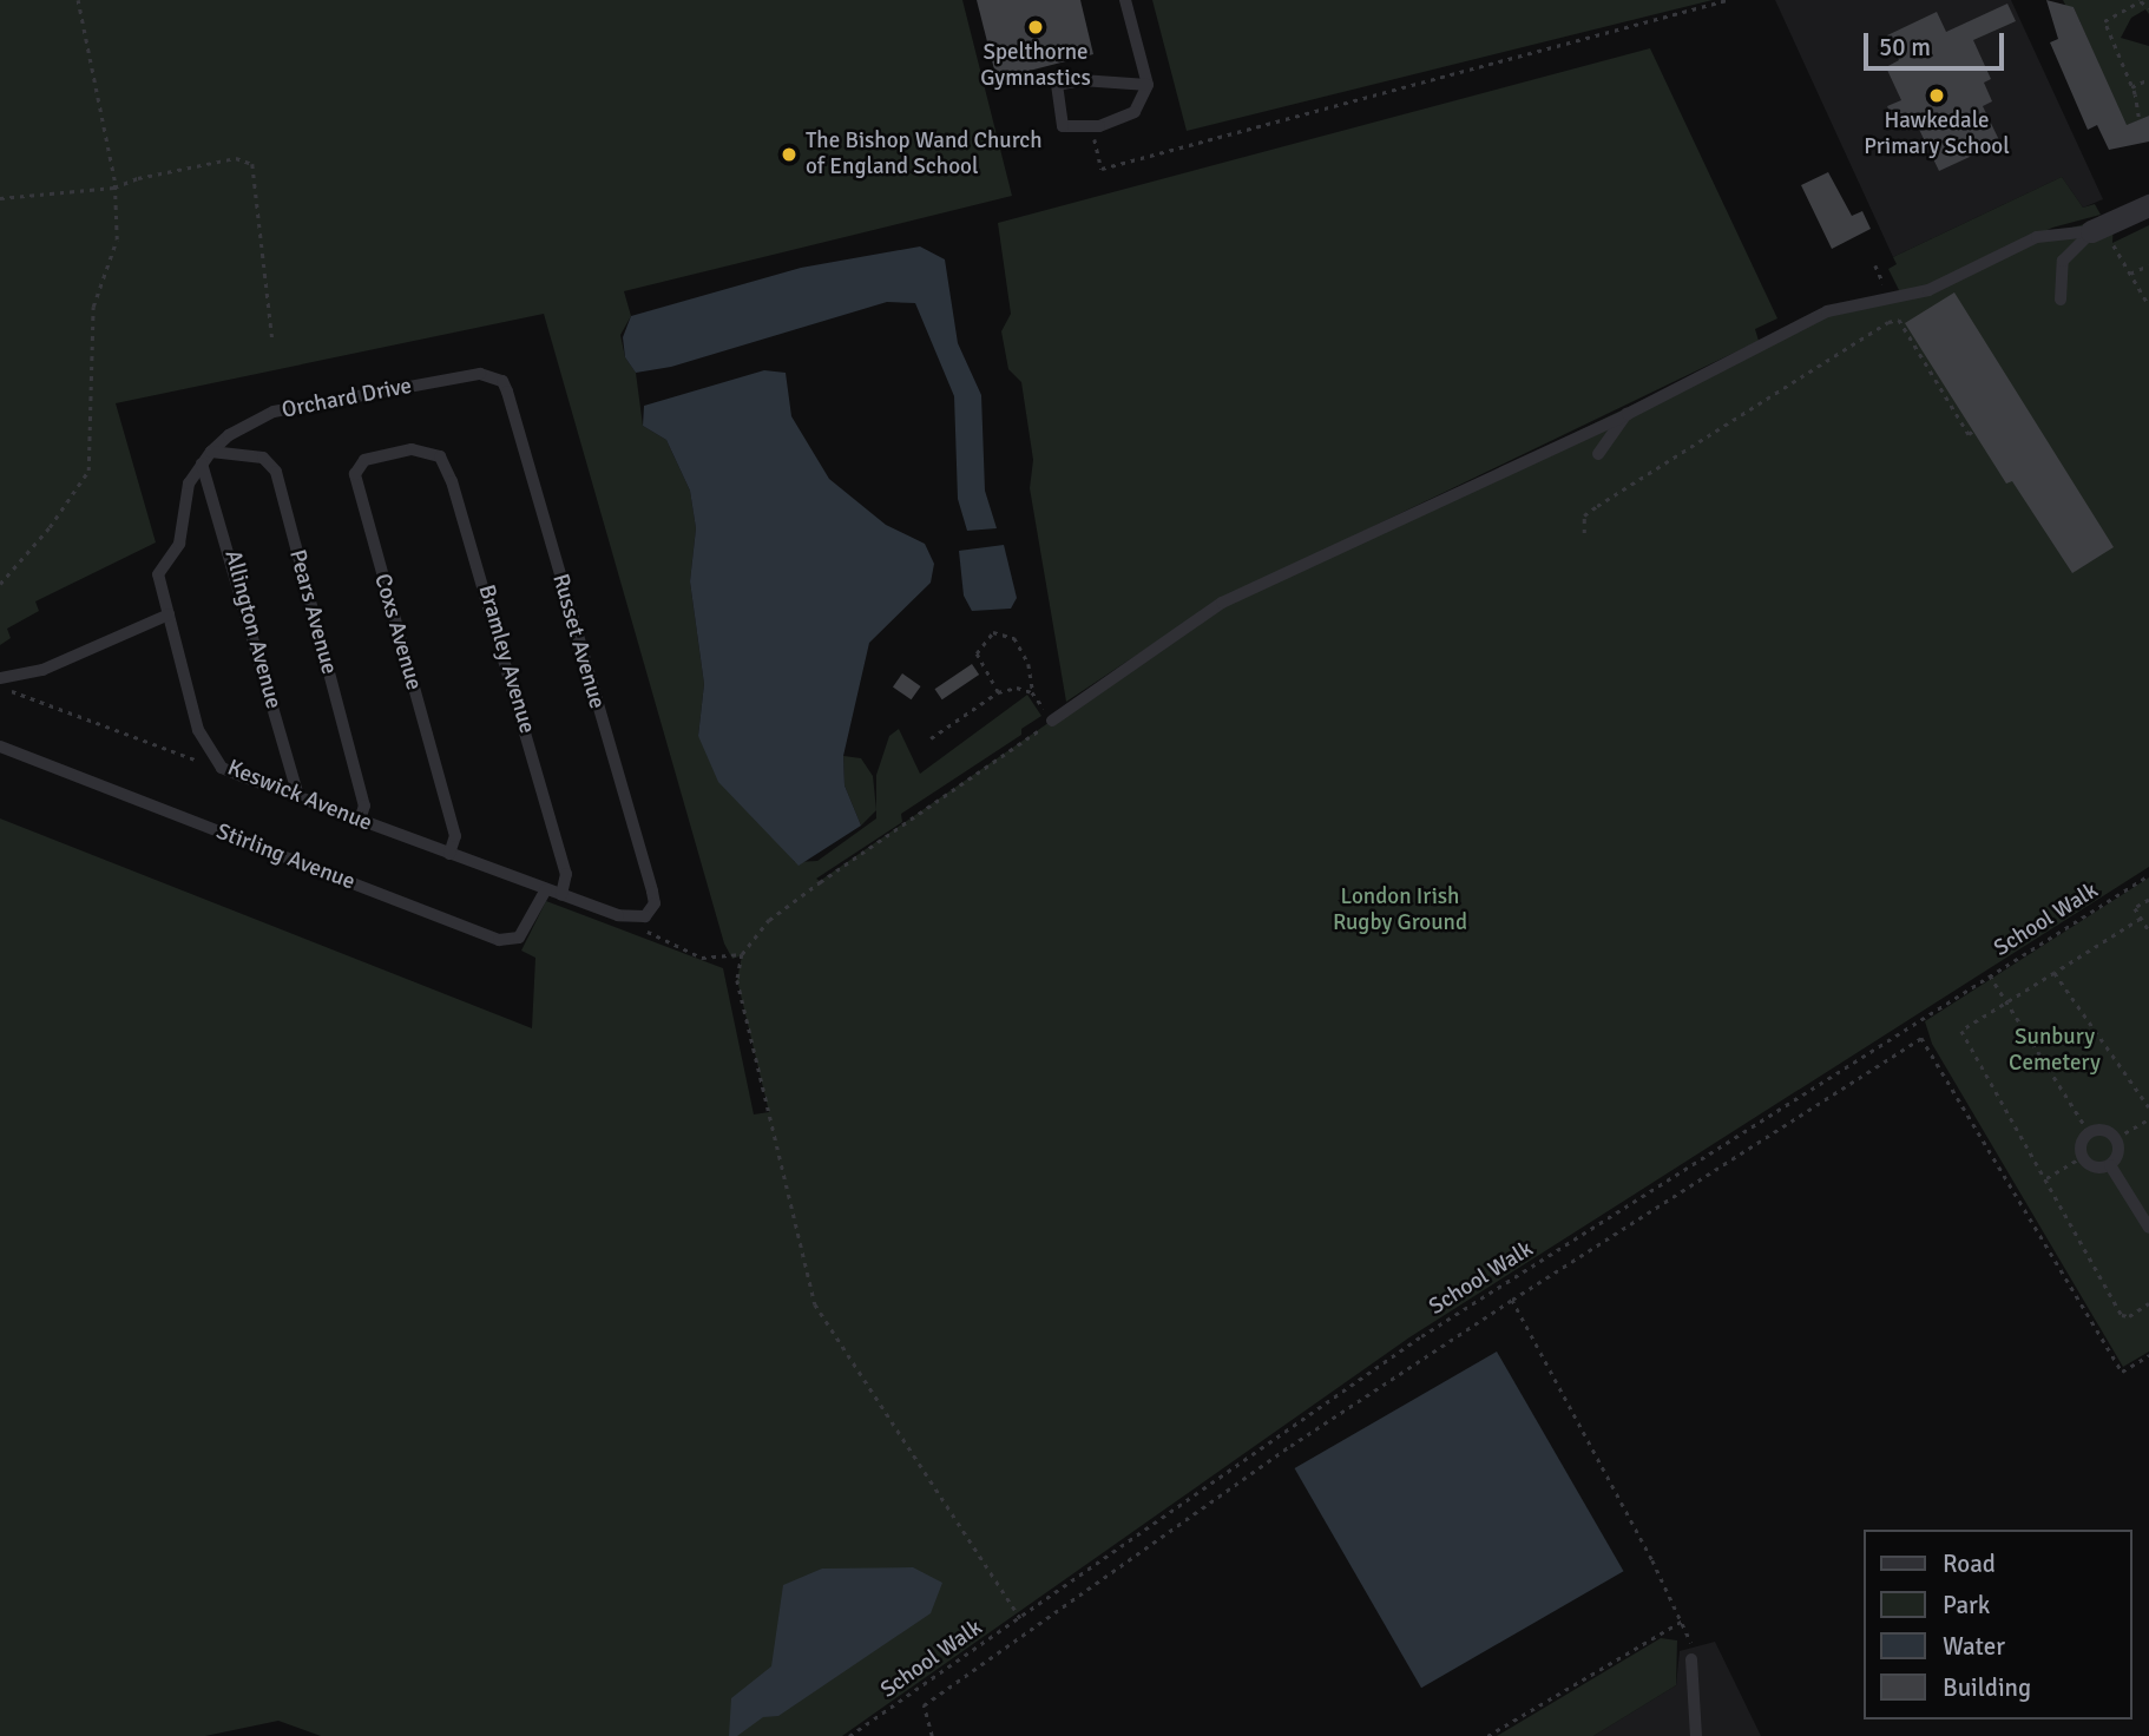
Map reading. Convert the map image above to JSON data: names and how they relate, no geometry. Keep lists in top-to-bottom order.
{
  "streets": {
    "lane": [
      "Orchard Drive",
      "Pears Avenue",
      "Allington Avenue",
      "Coxs Avenue",
      "Russet Avenue",
      "Bramley Avenue",
      "Keswick Avenue",
      "Stirling Avenue"
    ],
    "path": ["School Walk"]
  },
  "crossings": [
    ["Orchard Drive", "Pears Avenue"],
    ["Orchard Drive", "Russet Avenue"],
    ["Orchard Drive", "Keswick Avenue"],
    ["Pears Avenue", "Keswick Avenue"],
    ["Allington Avenue", "Keswick Avenue"],
    ["Coxs Avenue", "Bramley Avenue"],
    ["Coxs Avenue", "Keswick Avenue"],
    ["Russet Avenue", "Keswick Avenue"],
    ["Bramley Avenue", "Keswick Avenue"],
    ["Keswick Avenue", "Stirling Avenue"]
  ],
  "parks": ["London Irish Rugby Ground", "Sunbury Cemetery"],
  "places": ["Spelthorne Gymnastics", "Hawkedale Primary School", "The Bishop Wand Church of England School"],
  "legend": [
    "Road",
    "Park",
    "Water",
    "Building"
  ],
  "scale_bar": "50 m"
}
